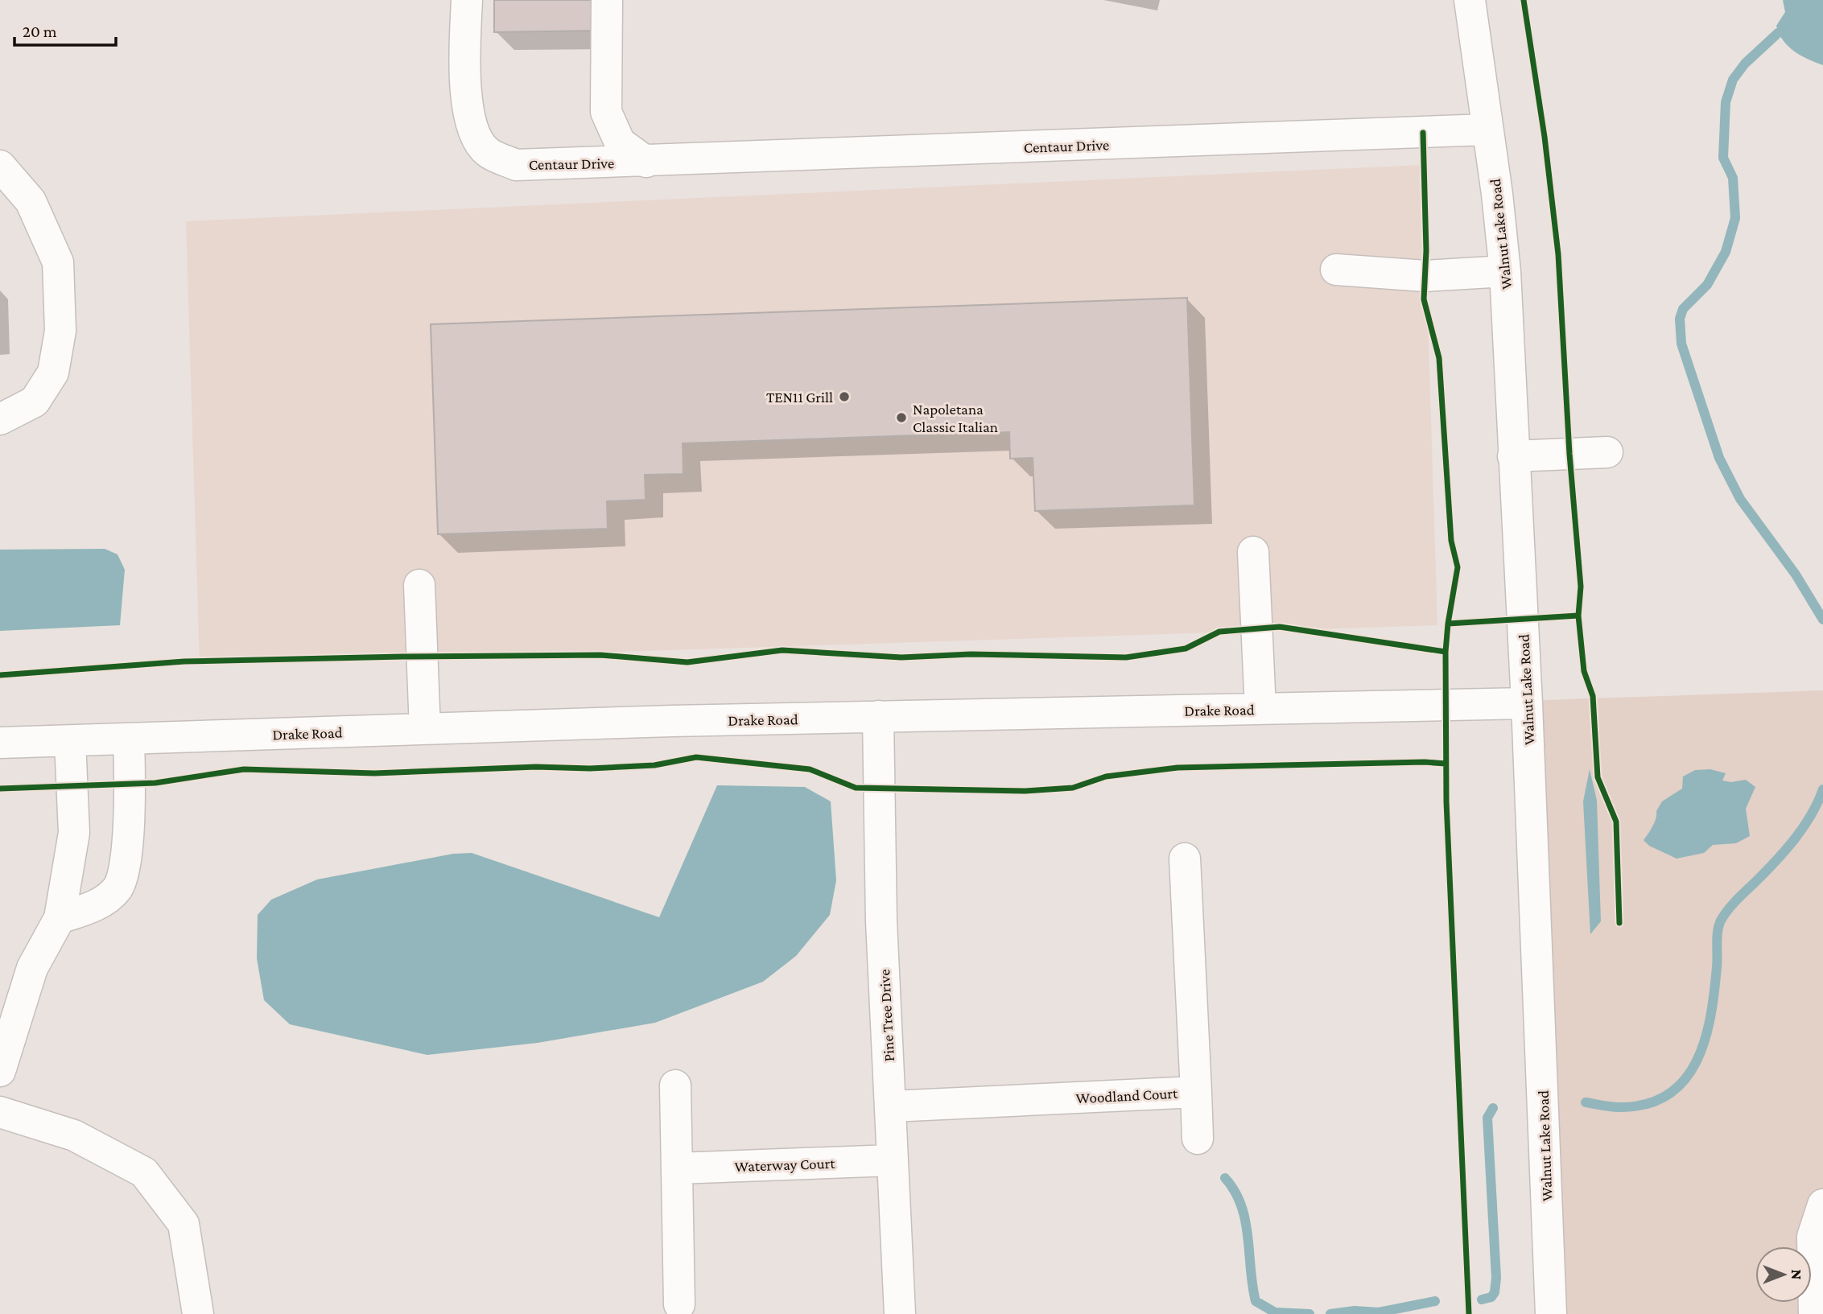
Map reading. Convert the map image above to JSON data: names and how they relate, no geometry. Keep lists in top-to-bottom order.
{
  "streets": {
    "street": [
      "Centaur Drive",
      "Walnut Lake Road",
      "Drake Road",
      "Pine Tree Drive",
      "Woodland Court",
      "Waterway Court"
    ]
  },
  "crossings": [
    ["Centaur Drive", "Walnut Lake Road"],
    ["Walnut Lake Road", "Drake Road"],
    ["Drake Road", "Pine Tree Drive"],
    ["Pine Tree Drive", "Woodland Court"],
    ["Pine Tree Drive", "Waterway Court"]
  ],
  "places": ["TEN11 Grill", "Napoletana Classic Italian"],
  "scale_bar": "20 m",
  "north": "right"
}
